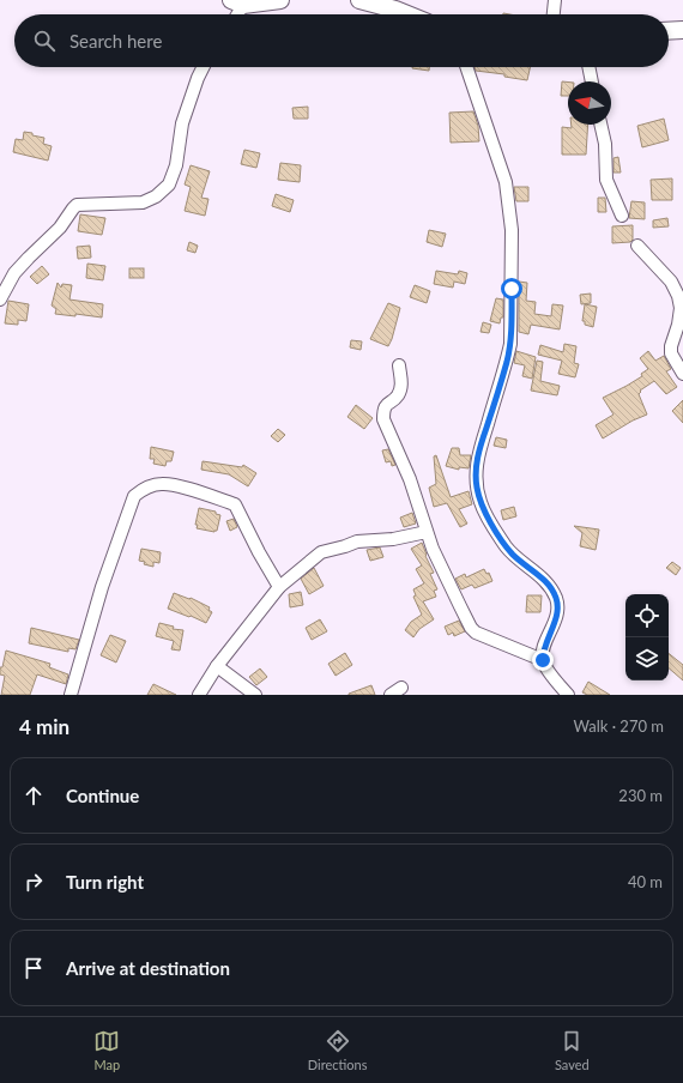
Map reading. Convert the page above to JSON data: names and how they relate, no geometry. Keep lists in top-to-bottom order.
{
  "north": "left",
  "page": {
    "search": "Search here",
    "heading": ["4 min", "Walk · 270 m"],
    "list": [
      ["Continue", "230 m"],
      ["Turn right", "40 m"],
      "Arrive at destination"
    ],
    "nav": ["Map", "Directions", "Saved"]
  }
}
